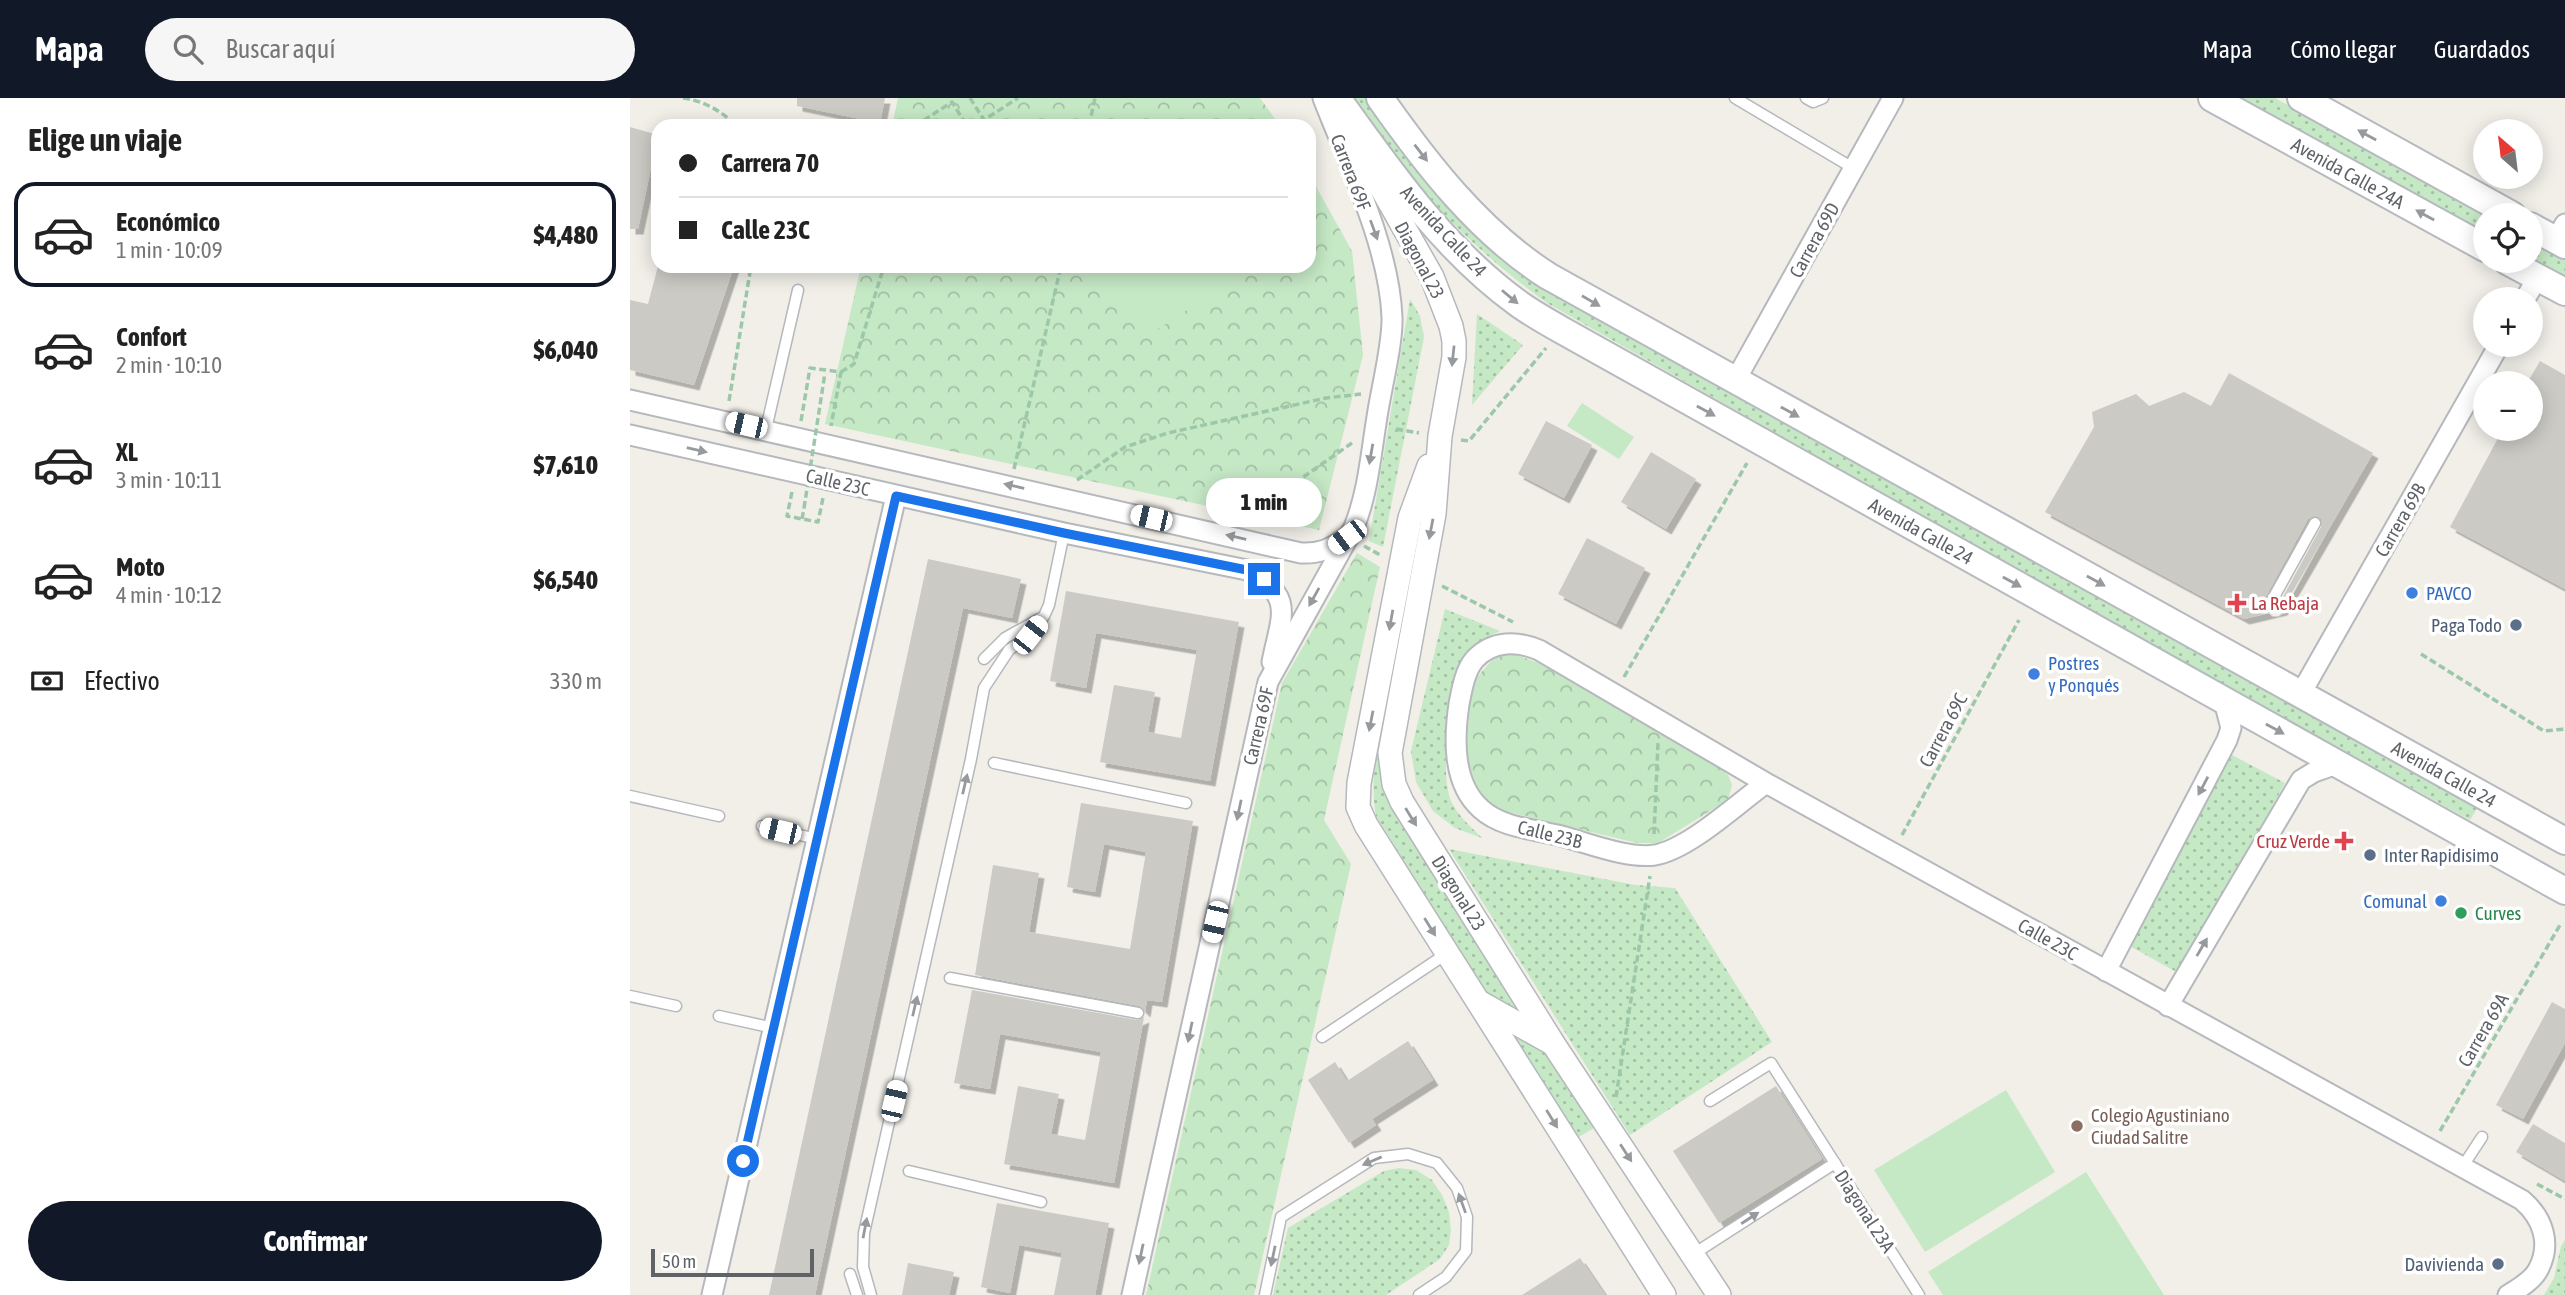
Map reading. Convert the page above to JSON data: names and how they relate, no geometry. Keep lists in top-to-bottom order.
{
  "streets": {
    "main road": ["Avenida Calle 24A", "Avenida Calle 24"],
    "street": [
      "Carrera 69F",
      "Carrera 69D",
      "Diagonal 23",
      "Calle 23C",
      "Carrera 69B",
      "Calle 23B"
    ],
    "lane": ["Diagonal 23A"],
    "path": ["Carrera 69C", "Carrera 69A"]
  },
  "crossings": [
    ["Carrera 69F", "Calle 23C"],
    ["Avenida Calle 24", "Carrera 69D"],
    ["Avenida Calle 24", "Carrera 69B"],
    ["Diagonal 23", "Diagonal 23A"],
    ["Calle 23C", "Carrera 69C"],
    ["Calle 23C", "Calle 23B"],
    ["Calle 23C", "Carrera 69A"]
  ],
  "one_way": [
    "Carrera 69F",
    "Avenida Calle 24",
    "Diagonal 23",
    "Diagonal 23A"
  ],
  "places": {
    "other": [
      "PAVCO",
      "Paga Todo",
      "Postres y Ponqués",
      "Inter Rapidisimo",
      "Comunal",
      "Curves",
      "Colegio Agustiniano Ciudad Salitre",
      "Davivienda"
    ],
    "health": ["La Rebaja", "Cruz Verde"]
  },
  "scale_bar": "50 m",
  "north": "top left",
  "page": {
    "header": "Mapa",
    "search": "Buscar aquí",
    "nav": ["Mapa", "Cómo llegar", "Guardados"],
    "heading": "Elige un viaje",
    "map_buttons": ["+", "−"],
    "banner": ["Carrera 70", "Calle 23C"],
    "list": [
      {
        "name": "Económico",
        "note": "1 min · 10:09",
        "value": "$4,480"
      },
      {
        "name": "Confort",
        "note": "2 min · 10:10",
        "value": "$6,040"
      },
      {
        "name": "XL",
        "note": "3 min · 10:11",
        "value": "$7,610"
      },
      {
        "name": "Moto",
        "note": "4 min · 10:12",
        "value": "$6,540"
      }
    ],
    "bubble": "1 min",
    "pay": ["Efectivo", "330 m"],
    "buttons": "Confirmar",
    "scale": "50 m"
  }
}
